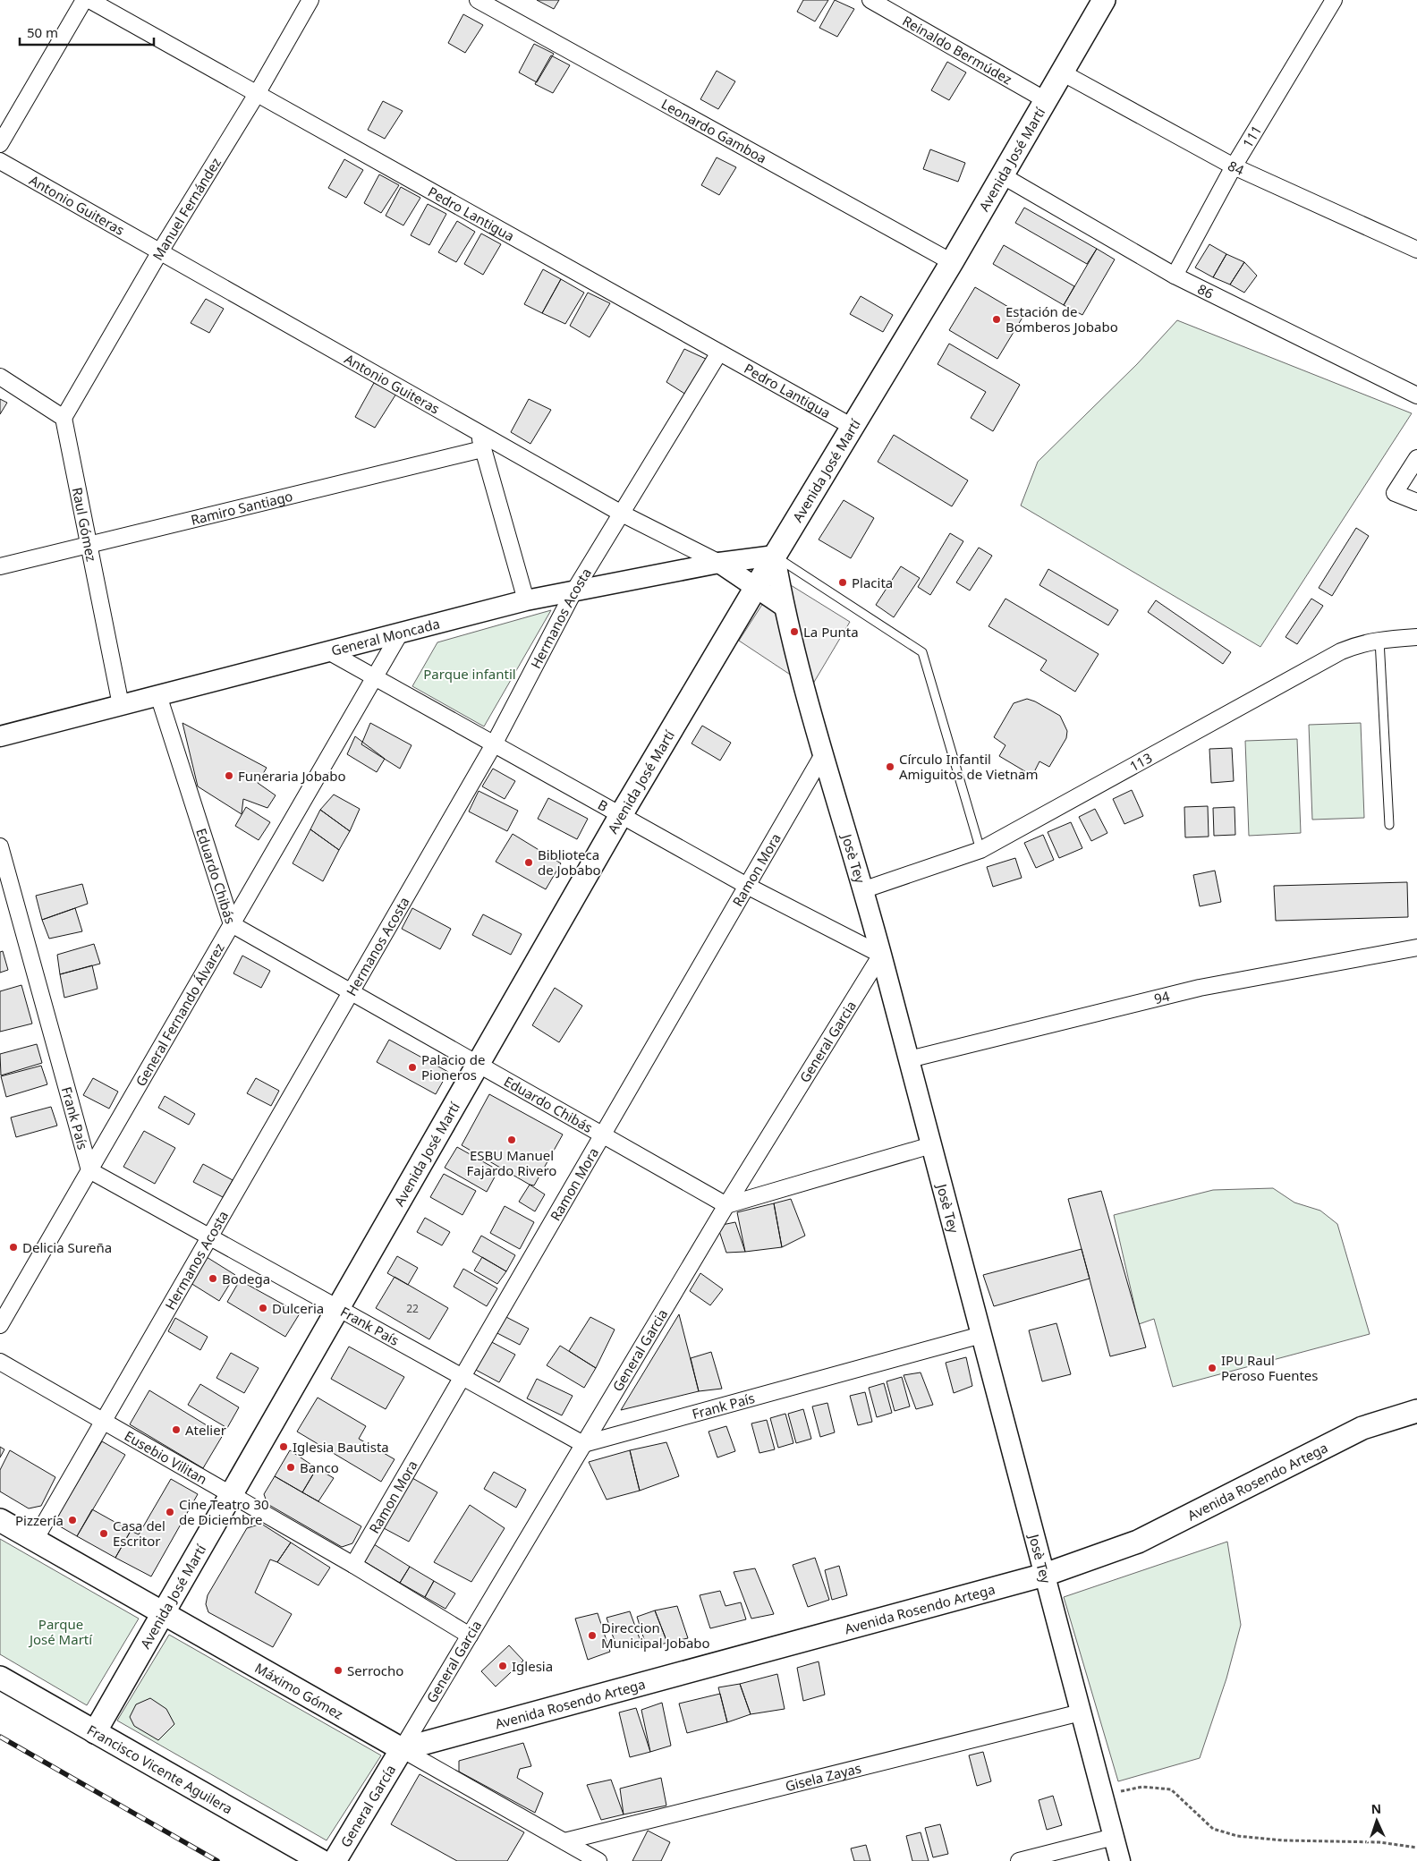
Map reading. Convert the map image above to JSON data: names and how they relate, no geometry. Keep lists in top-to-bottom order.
{
  "streets": {
    "main road": [
      "Avenida José Martí",
      "Avenida Rosendo Artega",
      "Máximo Gómez",
      "Francisco Vicente Aguilera",
      "General García"
    ],
    "street": [
      "Reinaldo Bermúdez",
      "Leonardo Gamboa",
      "111",
      "84",
      "Antonio Guiteras",
      "Manuel Fernández",
      "Pedro Lantigua",
      "86",
      "Ramiro Santiago",
      "Raul Gómez",
      "Hermanos Acosta",
      "General Moncada",
      "113",
      "B",
      "Josè Tey",
      "Ramon Mora",
      "Eduardo Chibás",
      "94",
      "General Fernando Álvarez",
      "General Garcia",
      "Frank País",
      "Eusebio Vilitan",
      "Gisela Zayas"
    ]
  },
  "crossings": [
    ["Reinaldo Bermúdez", "Avenida José Martí"],
    ["Leonardo Gamboa", "Avenida José Martí"],
    ["111", "84"],
    ["111", "86"],
    ["Avenida José Martí", "84"],
    ["Avenida José Martí", "Antonio Guiteras"],
    ["Avenida José Martí", "Pedro Lantigua"],
    ["Avenida José Martí", "86"],
    ["Avenida José Martí", "General Moncada"],
    ["Avenida José Martí", "B"],
    ["Avenida José Martí", "Josè Tey"],
    ["Avenida José Martí", "Eduardo Chibás"],
    ["Avenida José Martí", "Frank País"],
    ["Avenida José Martí", "Eusebio Vilitan"],
    ["Avenida José Martí", "Máximo Gómez"],
    ["Avenida José Martí", "Francisco Vicente Aguilera"],
    ["Antonio Guiteras", "Manuel Fernández"],
    ["Antonio Guiteras", "Hermanos Acosta"],
    ["Antonio Guiteras", "General Moncada"],
    ["Antonio Guiteras", "Josè Tey"],
    ["Manuel Fernández", "Pedro Lantigua"],
    ["Manuel Fernández", "Raul Gómez"],
    ["Pedro Lantigua", "Hermanos Acosta"],
    ["Ramiro Santiago", "Raul Gómez"],
    ["Raul Gómez", "General Moncada"],
    ["Hermanos Acosta", "General Moncada"],
    ["Hermanos Acosta", "B"],
    ["Hermanos Acosta", "Eduardo Chibás"],
    ["Hermanos Acosta", "Frank País"],
    ["Hermanos Acosta", "Eusebio Vilitan"],
    ["Hermanos Acosta", "Máximo Gómez"],
    ["General Moncada", "B"],
    ["General Moncada", "Josè Tey"],
    ["General Moncada", "Eduardo Chibás"],
    ["General Moncada", "General Fernando Álvarez"],
    ["113", "Josè Tey"],
    ["B", "Josè Tey"],
    ["B", "Ramon Mora"],
    ["B", "General Fernando Álvarez"],
    ["B", "General Garcia"],
    ["Josè Tey", "Ramon Mora"],
    ["Josè Tey", "94"],
    ["Josè Tey", "General Garcia"],
    ["Josè Tey", "Frank País"],
    ["Josè Tey", "Avenida Rosendo Artega"],
    ["Josè Tey", "Gisela Zayas"],
    ["Ramon Mora", "Eduardo Chibás"],
    ["Ramon Mora", "Frank País"],
    ["Ramon Mora", "Eusebio Vilitan"],
    ["Eduardo Chibás", "General Fernando Álvarez"],
    ["Eduardo Chibás", "General Garcia"],
    ["General Fernando Álvarez", "Frank País"],
    ["General Garcia", "Frank País"],
    ["General Garcia", "Eusebio Vilitan"],
    ["General Garcia", "Avenida Rosendo Artega"],
    ["General Garcia", "Máximo Gómez"],
    ["General Garcia", "General García"],
    ["Avenida Rosendo Artega", "Máximo Gómez"],
    ["Avenida Rosendo Artega", "General García"],
    ["Máximo Gómez", "Gisela Zayas"],
    ["Máximo Gómez", "General García"]
  ],
  "parks": ["Parque infantil", "Parque José Martí"],
  "places": [
    "Estación de Bomberos Jobabo",
    "Placita",
    "La Punta",
    "Círculo Infantil Amiguitos de Vietnam",
    "Funeraria Jobabo",
    "Biblioteca de Jobabo",
    "Palacio de Pioneros",
    "ESBU Manuel Fajardo Rivero",
    "Delicia Sureña",
    "Bodega",
    "Dulceria",
    "IPU Raul Peroso Fuentes",
    "Atelier",
    "Iglesia Bautista",
    "Banco",
    "Cine Teatro 30 de Diciembre",
    "Pizzería",
    "Casa del Escritor",
    "Direccion Municipal Jobabo",
    "Iglesia",
    "Serrocho"
  ],
  "house_numbers": ["22"],
  "scale_bar": "50 m",
  "north": "top"
}
